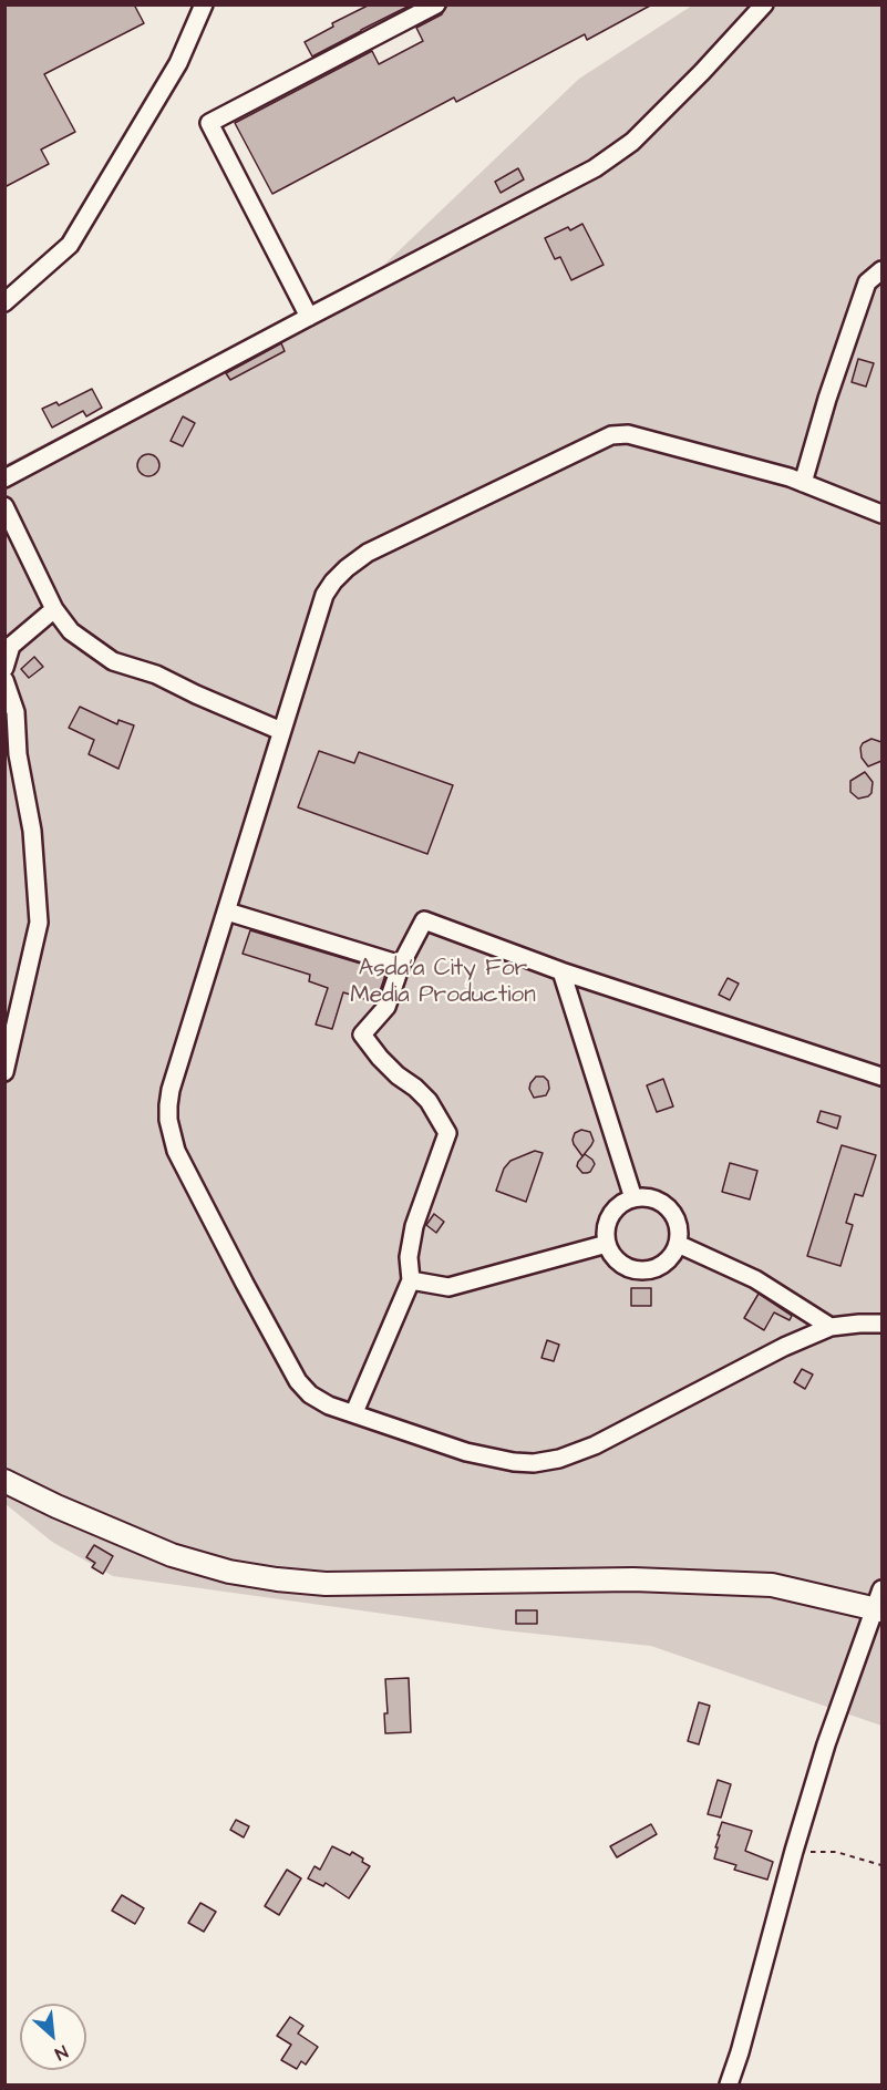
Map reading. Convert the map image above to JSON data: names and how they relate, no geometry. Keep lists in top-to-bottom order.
{
  "parks": ["Asda'a City For Media Production"],
  "north": "bottom right"
}
